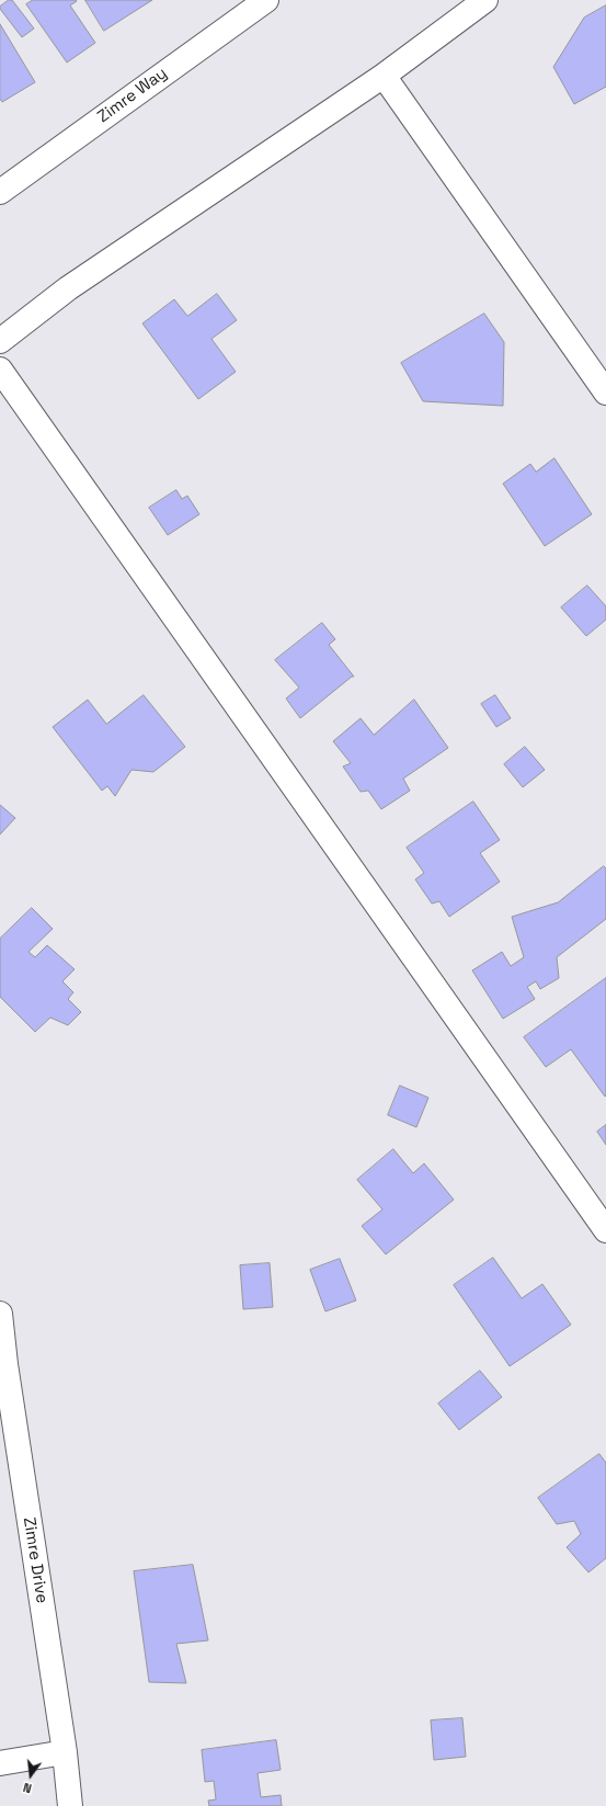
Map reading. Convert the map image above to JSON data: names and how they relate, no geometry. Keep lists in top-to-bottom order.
{
  "streets": {
    "street": ["Zimre Way", "Zimre Drive"]
  },
  "north": "bottom"
}
